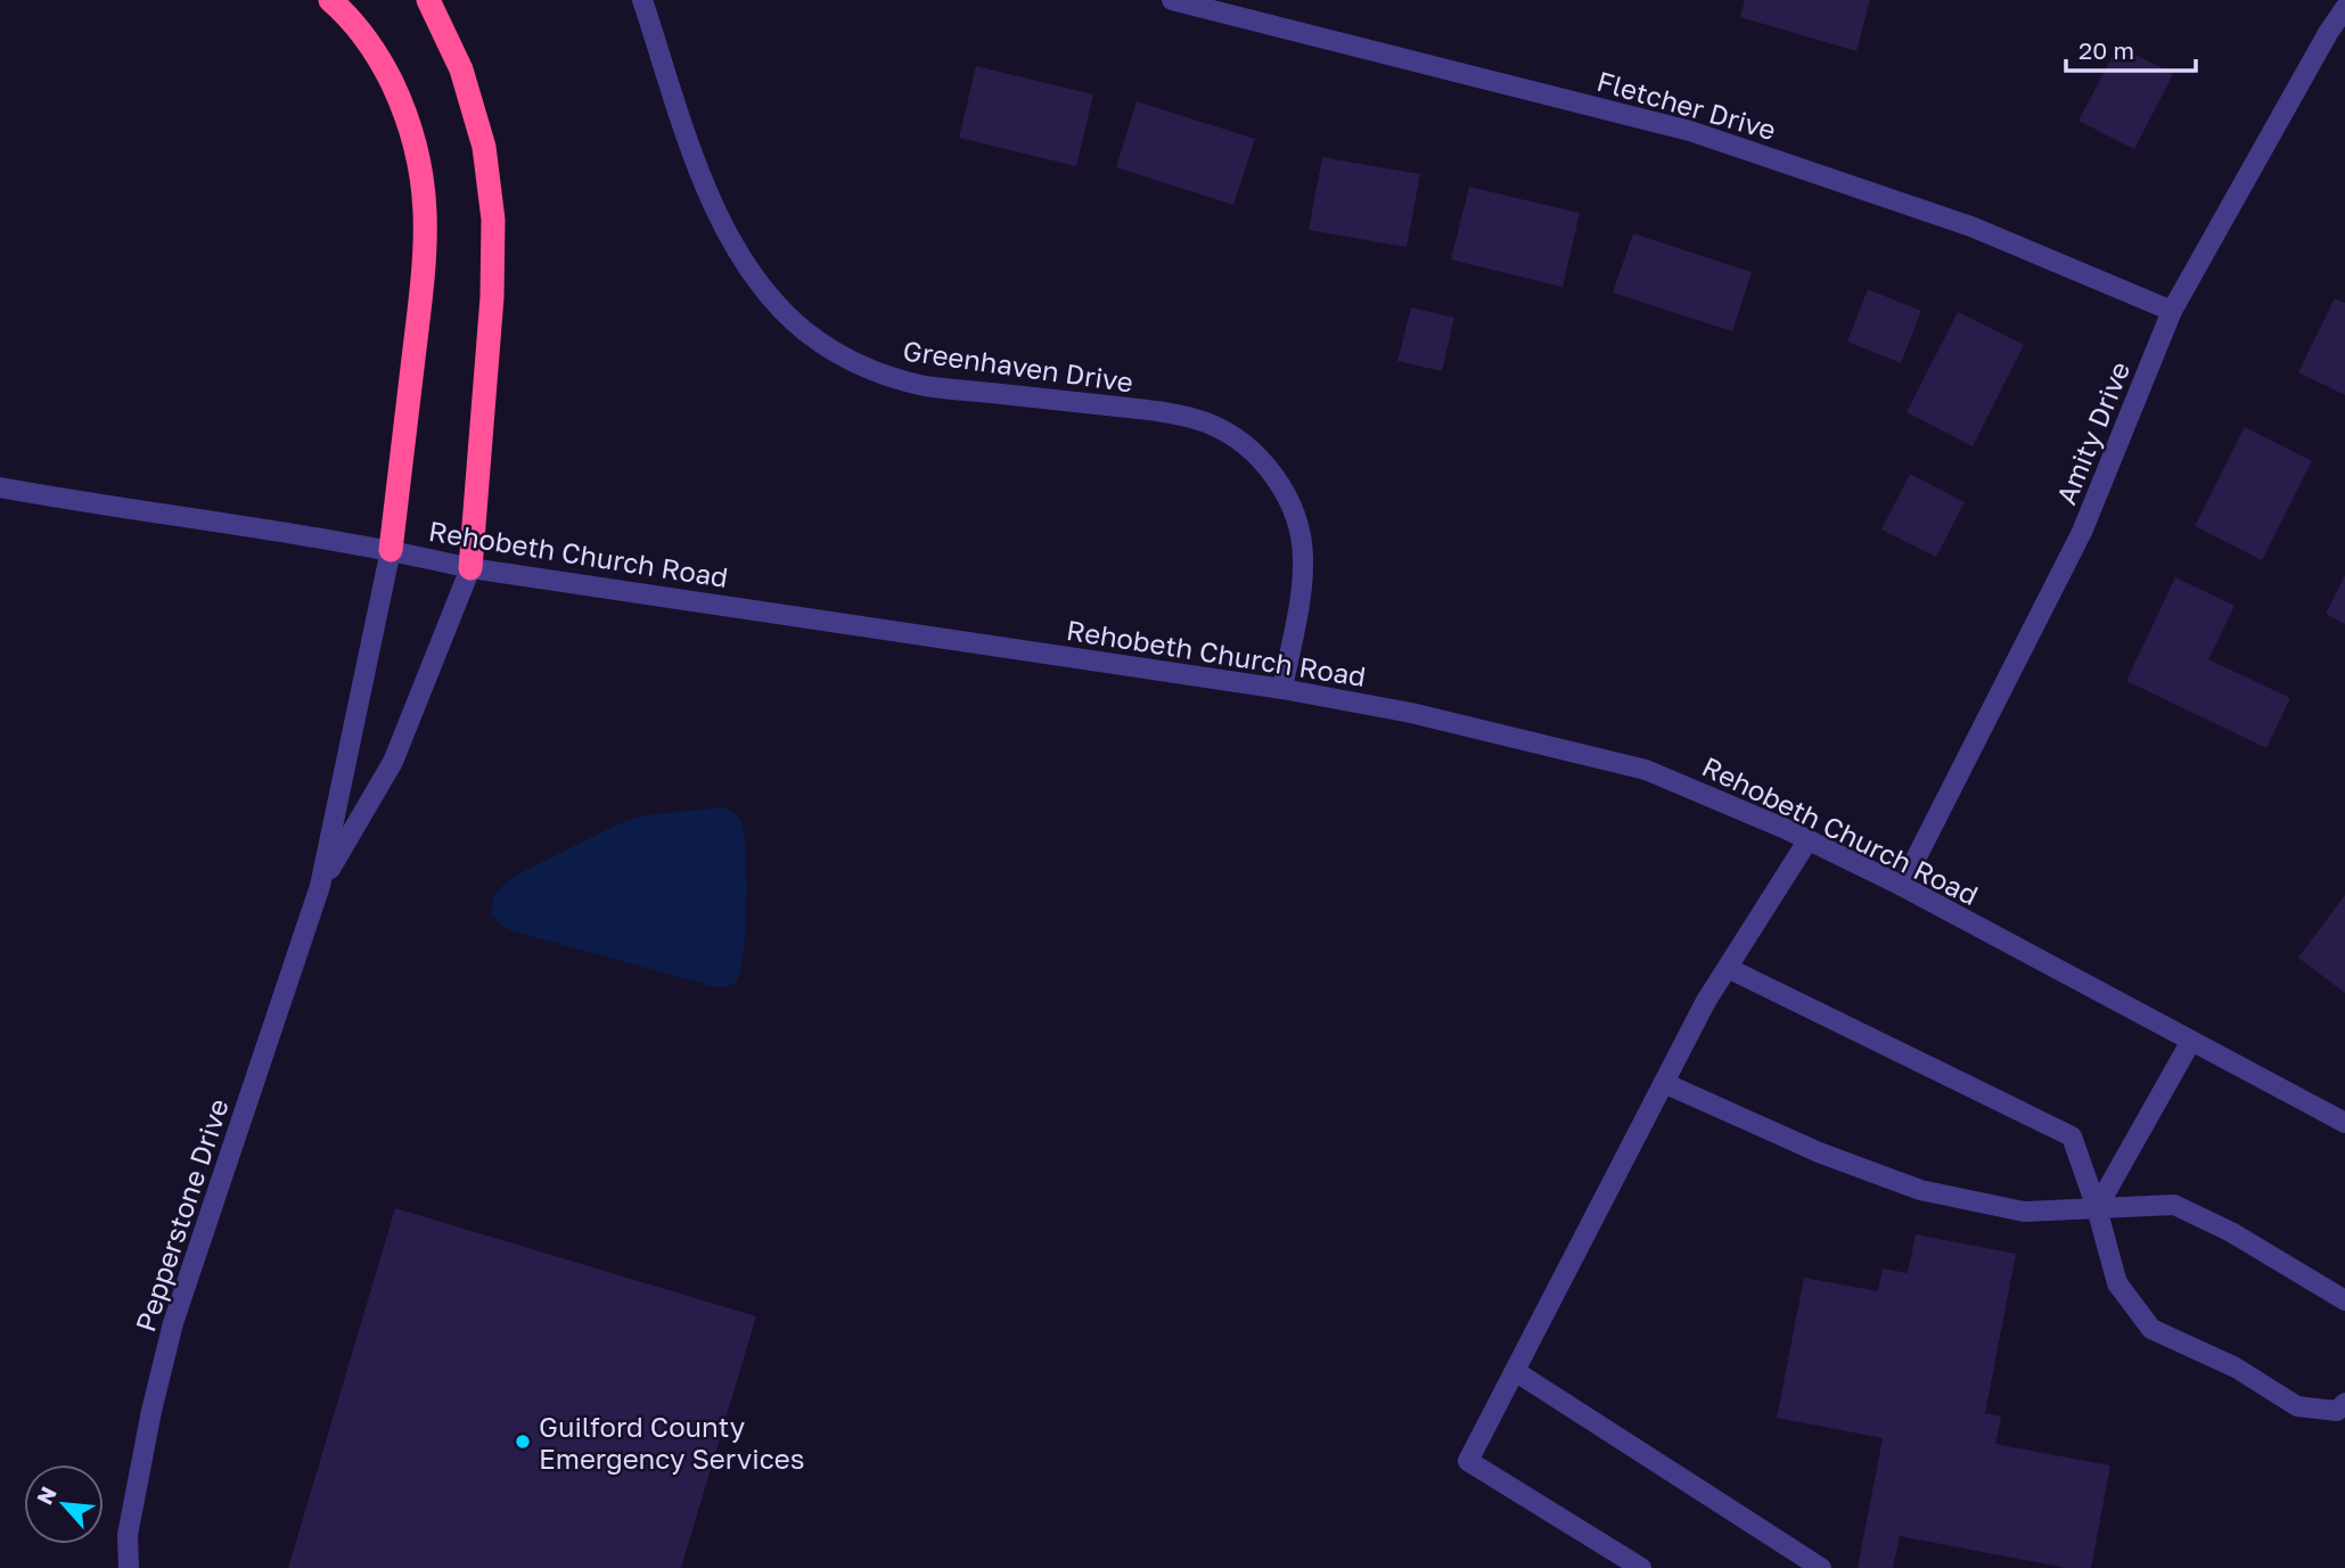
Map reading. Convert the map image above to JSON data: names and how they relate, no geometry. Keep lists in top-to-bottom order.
{
  "streets": {
    "street": [
      "Fletcher Drive",
      "Greenhaven Drive",
      "Amity Drive",
      "Rehobeth Church Road",
      "Pepperstone Drive"
    ]
  },
  "crossings": [
    ["Fletcher Drive", "Amity Drive"],
    ["Greenhaven Drive", "Rehobeth Church Road"],
    ["Amity Drive", "Rehobeth Church Road"],
    ["Rehobeth Church Road", "Pepperstone Drive"]
  ],
  "places": ["Guilford County Emergency Services"],
  "scale_bar": "20 m",
  "north": "top left"
}
